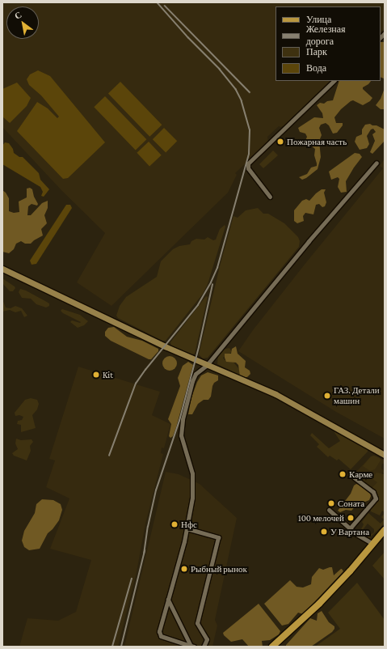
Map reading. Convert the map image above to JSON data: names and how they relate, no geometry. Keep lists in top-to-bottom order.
{
  "places": [
    "Пожарная часть",
    "Kit",
    "ГАЗ. Детали машин",
    "Карме",
    "Соната",
    "100 мелочей",
    "Нфс",
    "У Вартана",
    "Рыбный рынок"
  ],
  "legend": [
    "Улица",
    "Железная дорога",
    "Парк",
    "Вода"
  ],
  "north": "top left"
}
